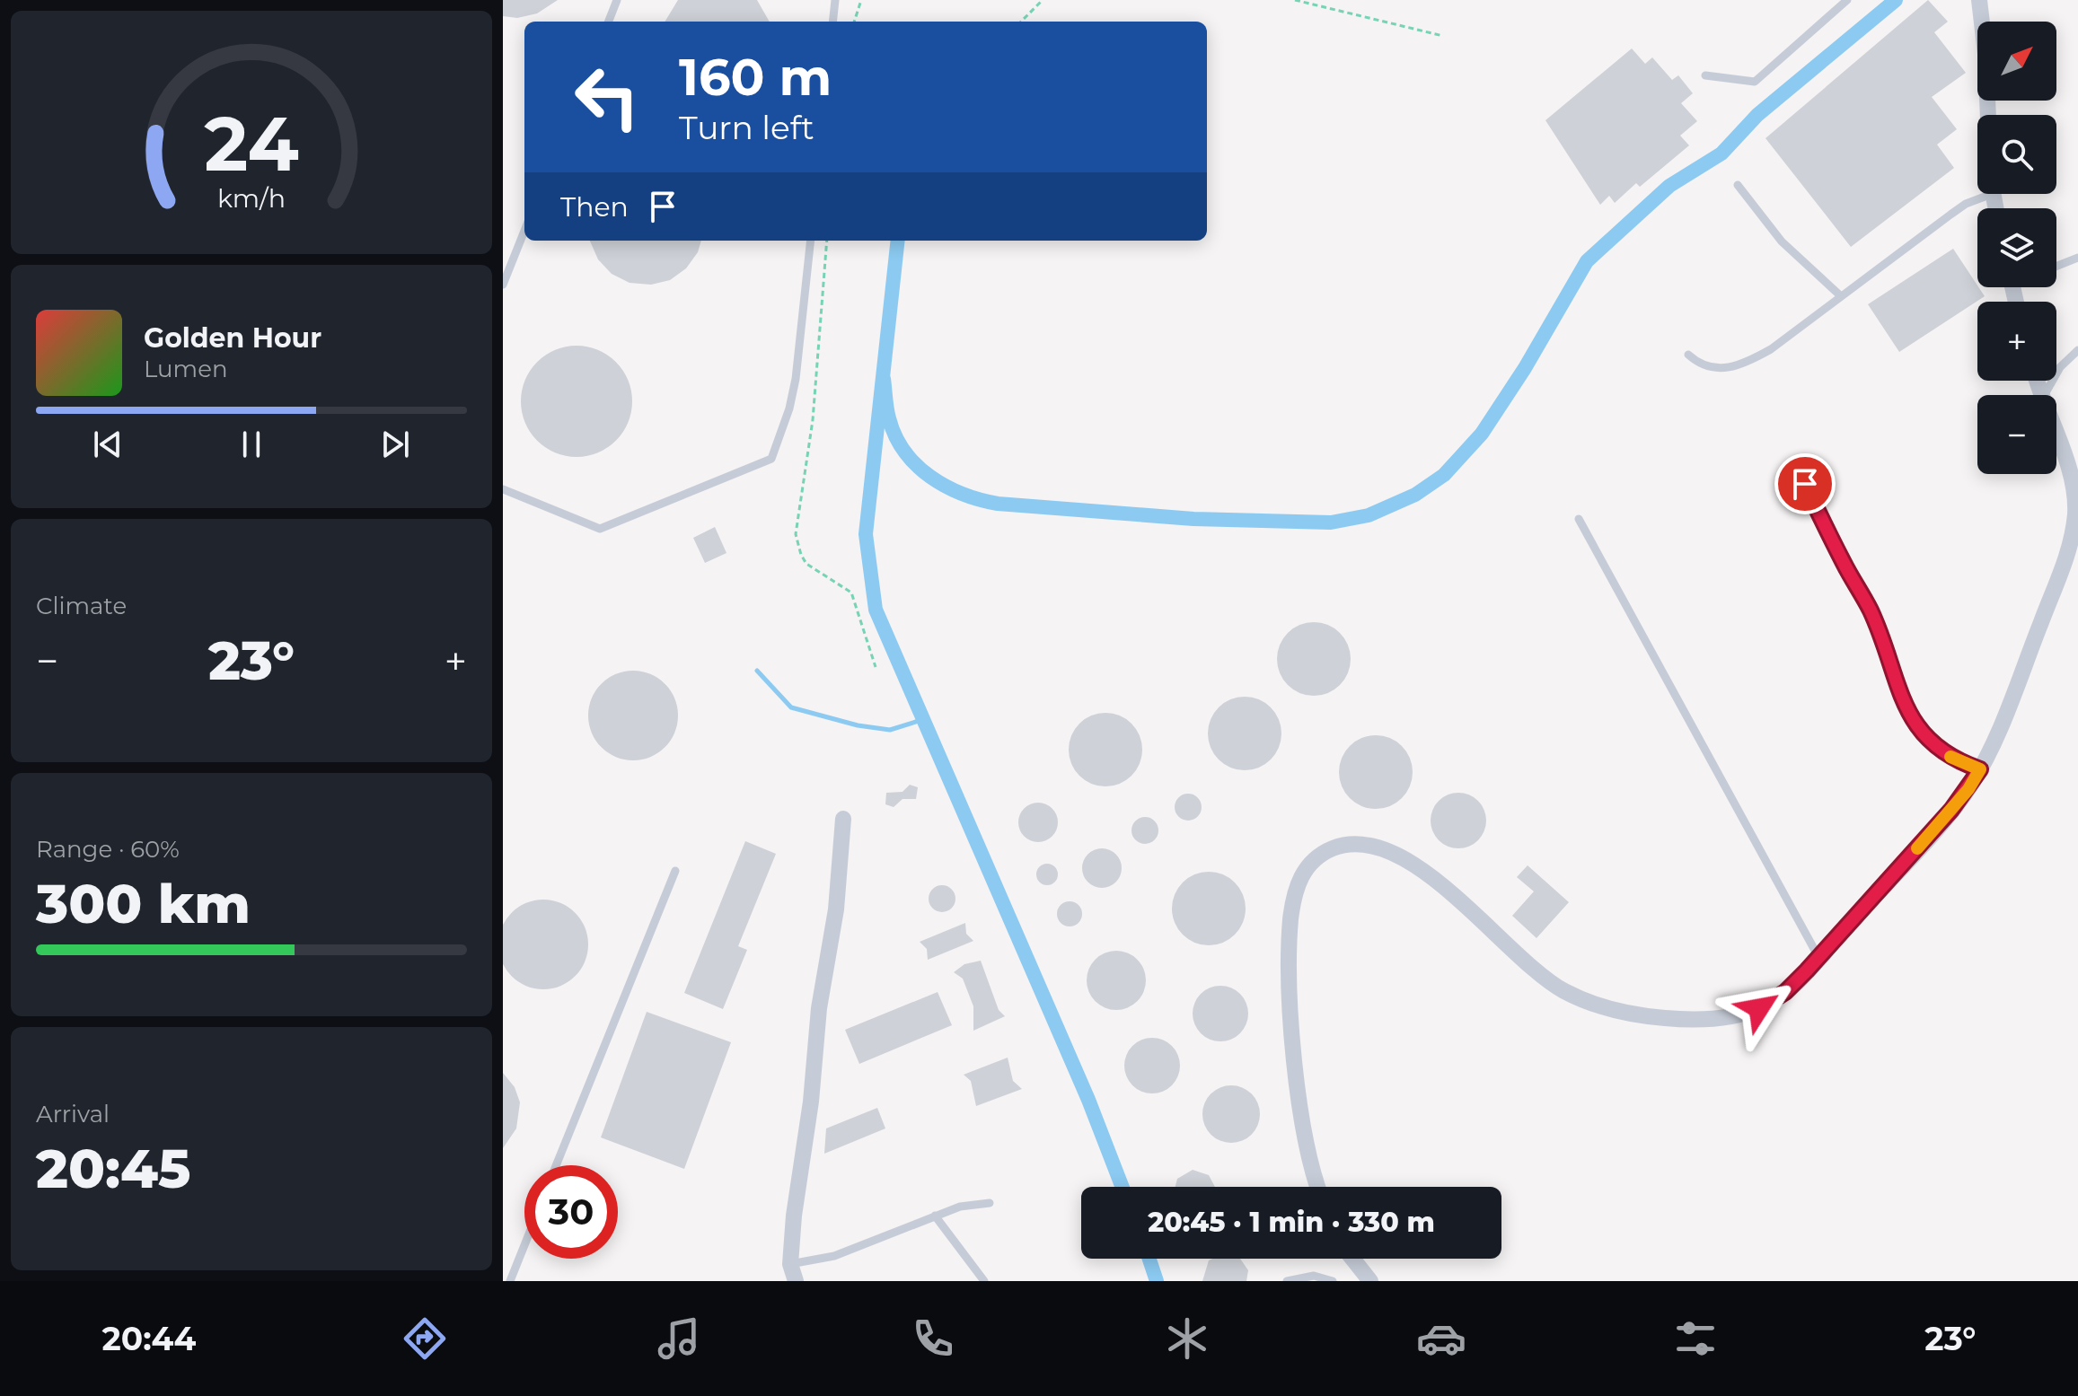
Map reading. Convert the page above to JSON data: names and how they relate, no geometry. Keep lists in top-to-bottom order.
{
  "north": "top right",
  "page": {
    "map_buttons": ["+", "−"],
    "turn": ["160 m", "Turn left"],
    "then": "Then",
    "song": ["Golden Hour", "Lumen"],
    "tile": [
      "Climate",
      ["Range · 60%", "300 km"],
      ["Arrival", "20:45"]
    ],
    "heat": ["−", "23°", "+"],
    "limit": "30",
    "trip": "20:45 · 1 min · 330 m",
    "tabs": ["20:44", "23°"],
    "gauge": ["24", "km/h"]
  }
}
